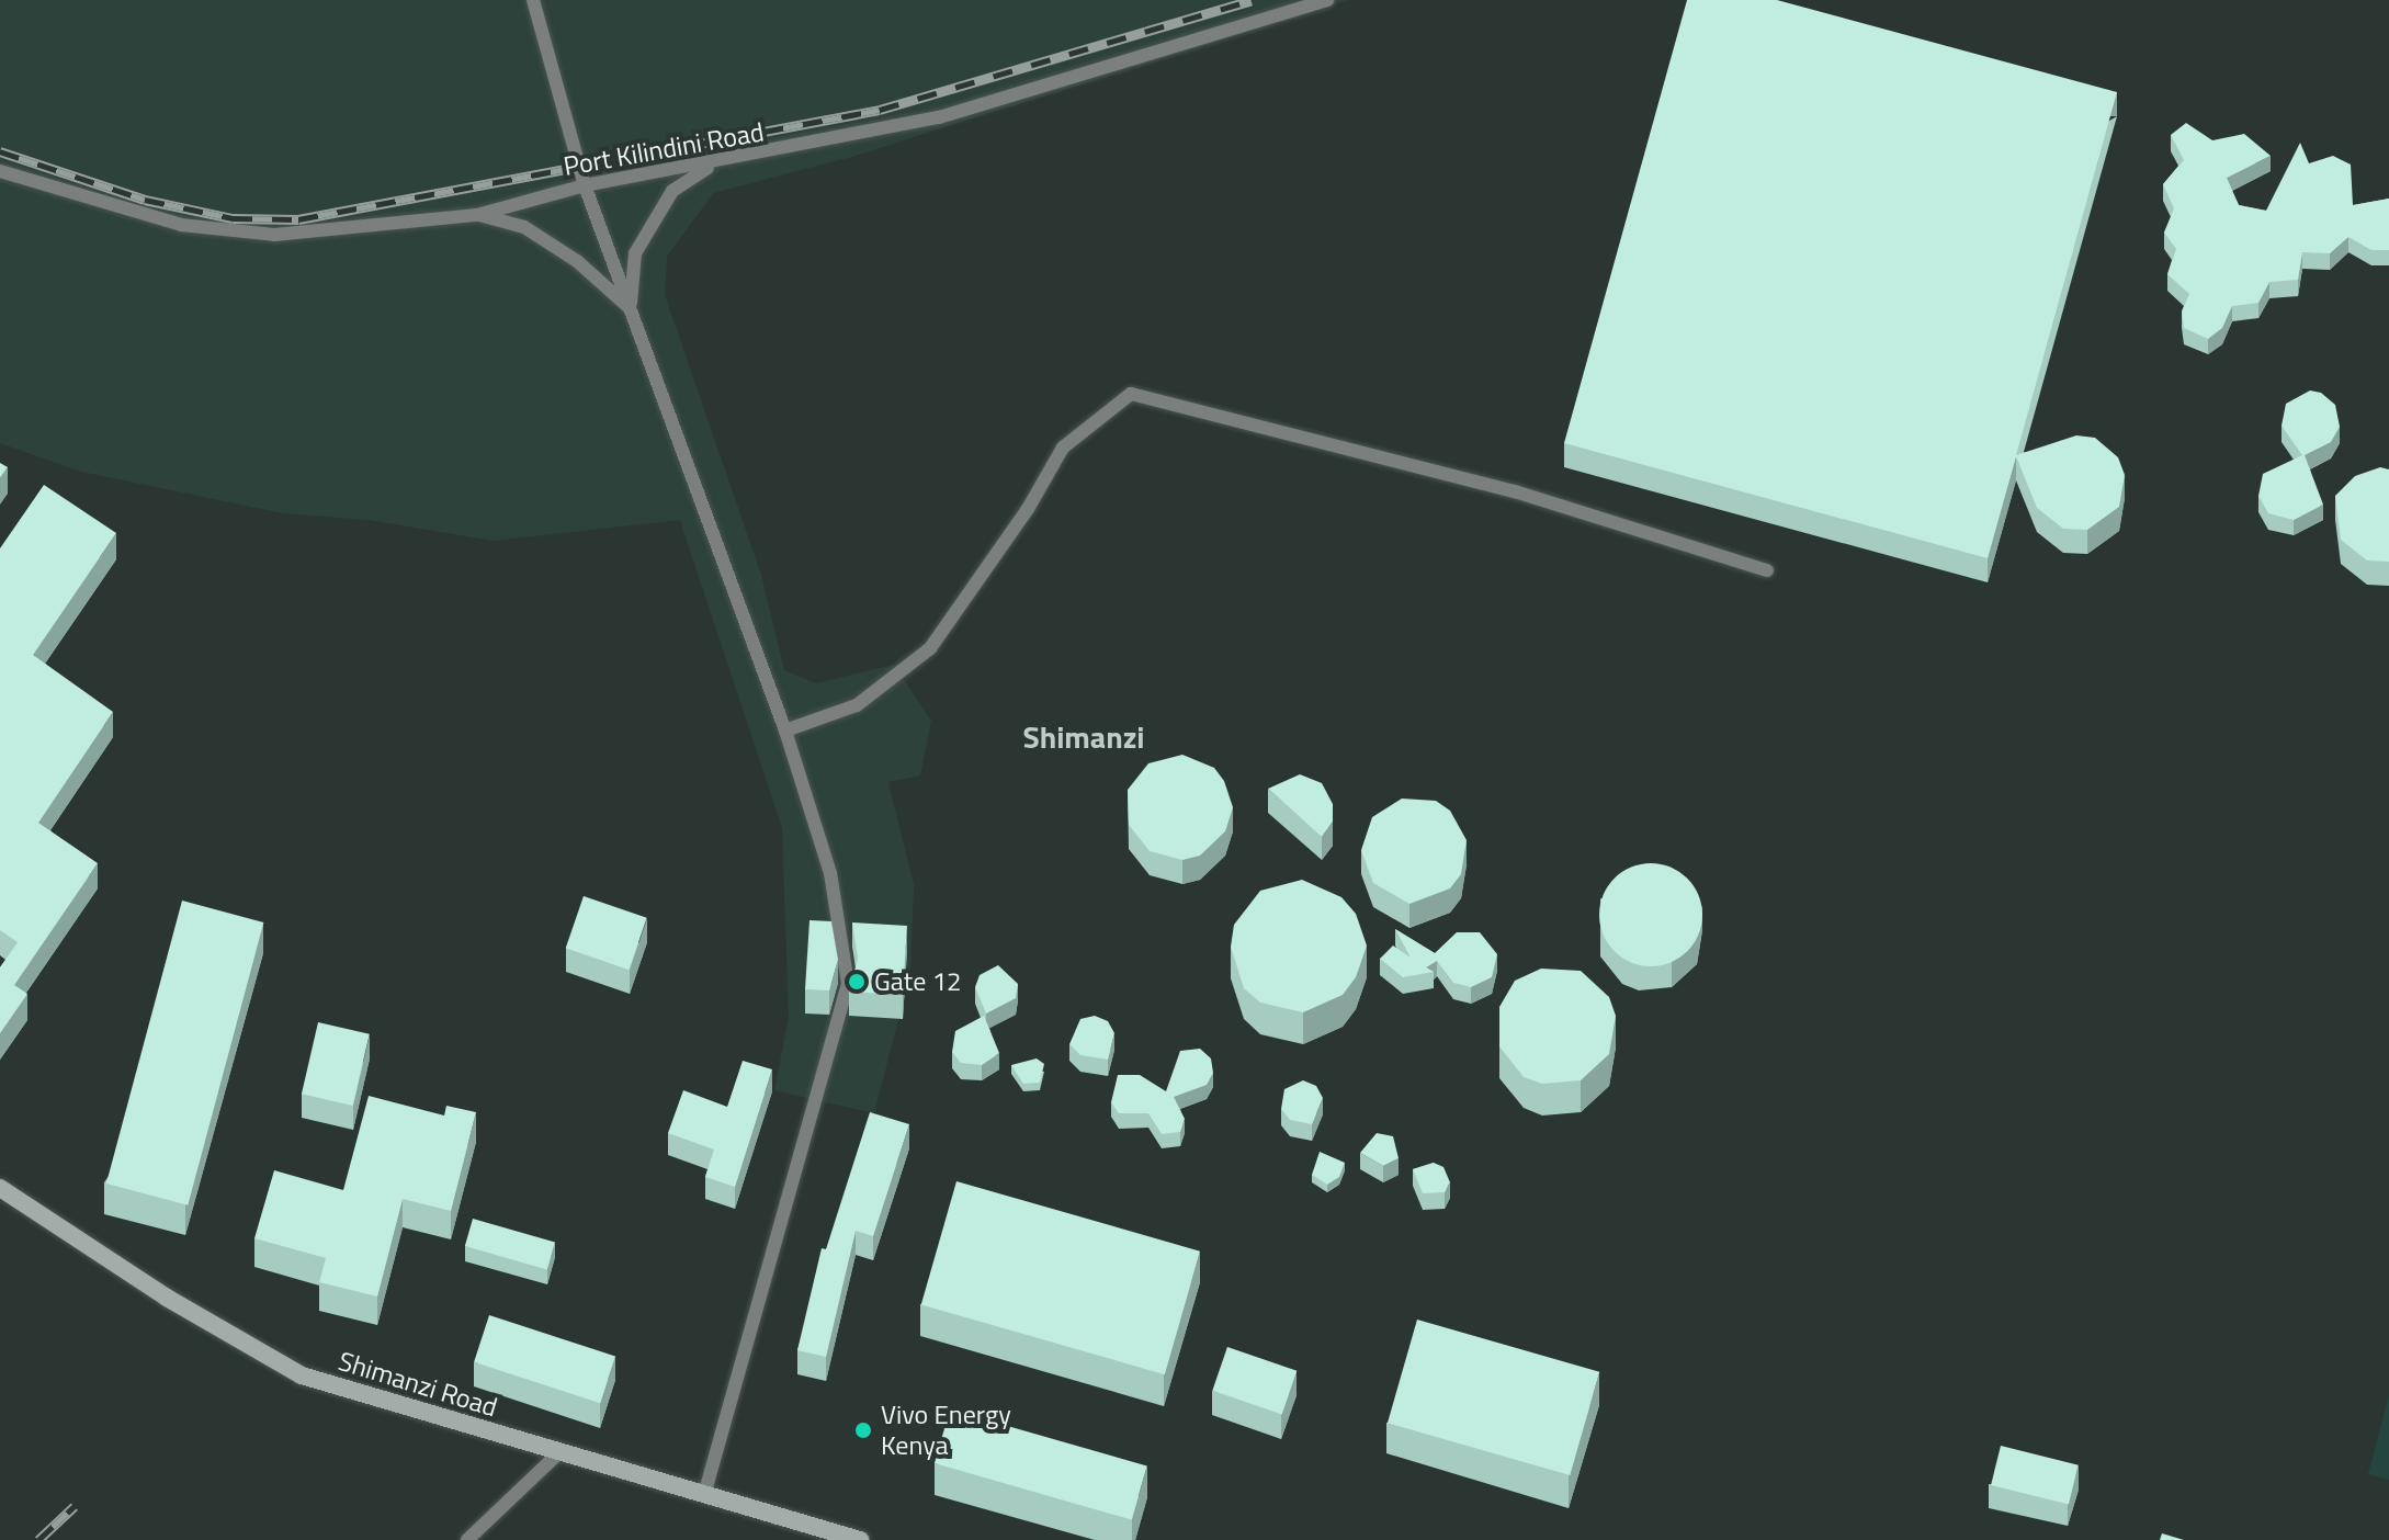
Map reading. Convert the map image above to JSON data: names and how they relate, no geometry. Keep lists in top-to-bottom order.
{
  "streets": {
    "main road": ["Shimanzi Road"],
    "lane": ["Port Kilindini Road"]
  },
  "districts": ["Shimanzi"],
  "places": ["Gate 12", "Vivo Energy Kenya"]
}
